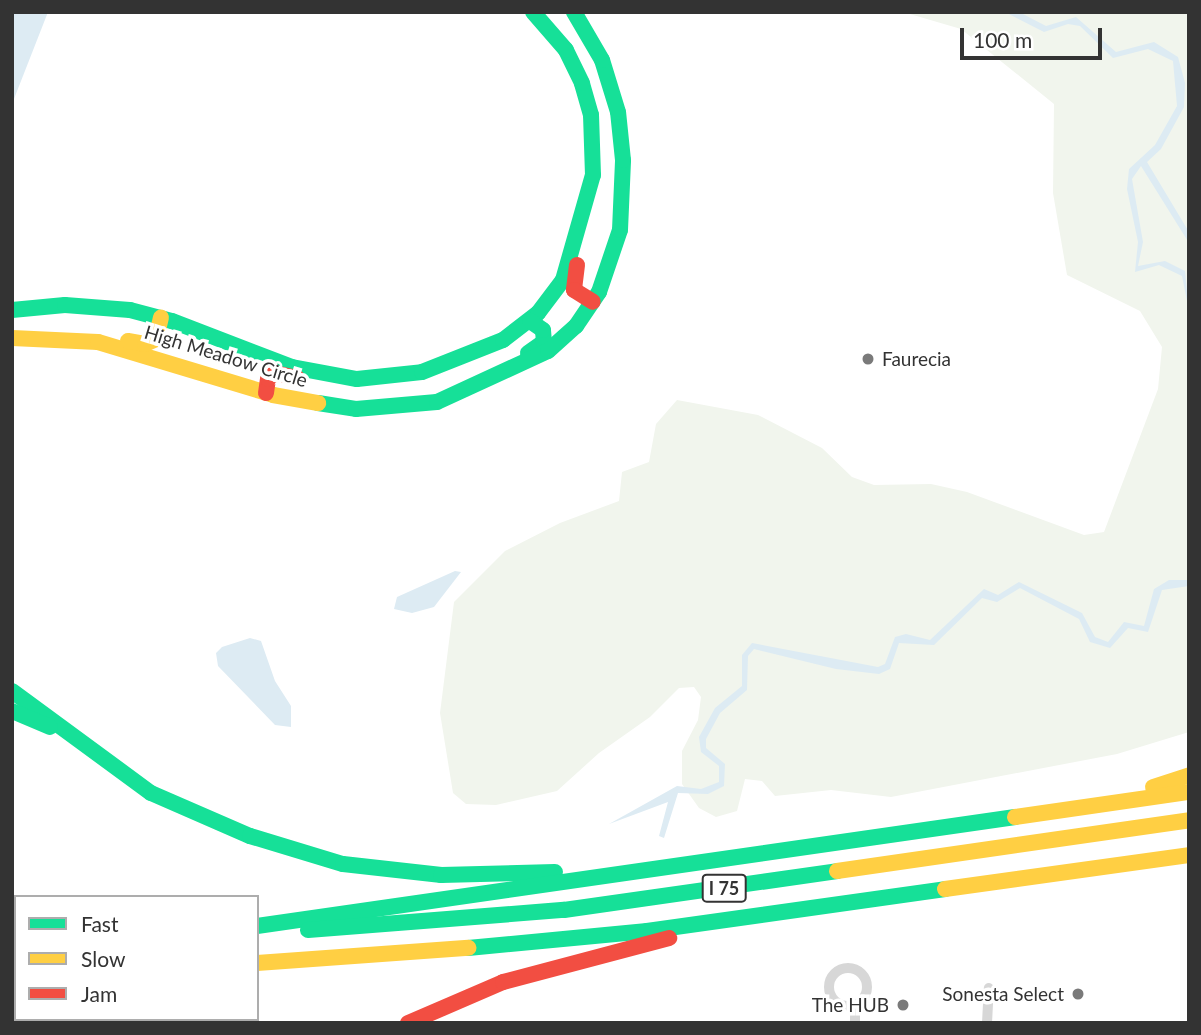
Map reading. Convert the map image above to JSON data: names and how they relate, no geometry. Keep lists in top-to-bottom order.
{
  "streets": {
    "main road": ["High Meadow Circle", "I 75"]
  },
  "places": ["Faurecia", "Sonesta Select", "The HUB"],
  "legend": ["Fast", "Slow", "Jam"],
  "scale_bar": "100 m"
}
